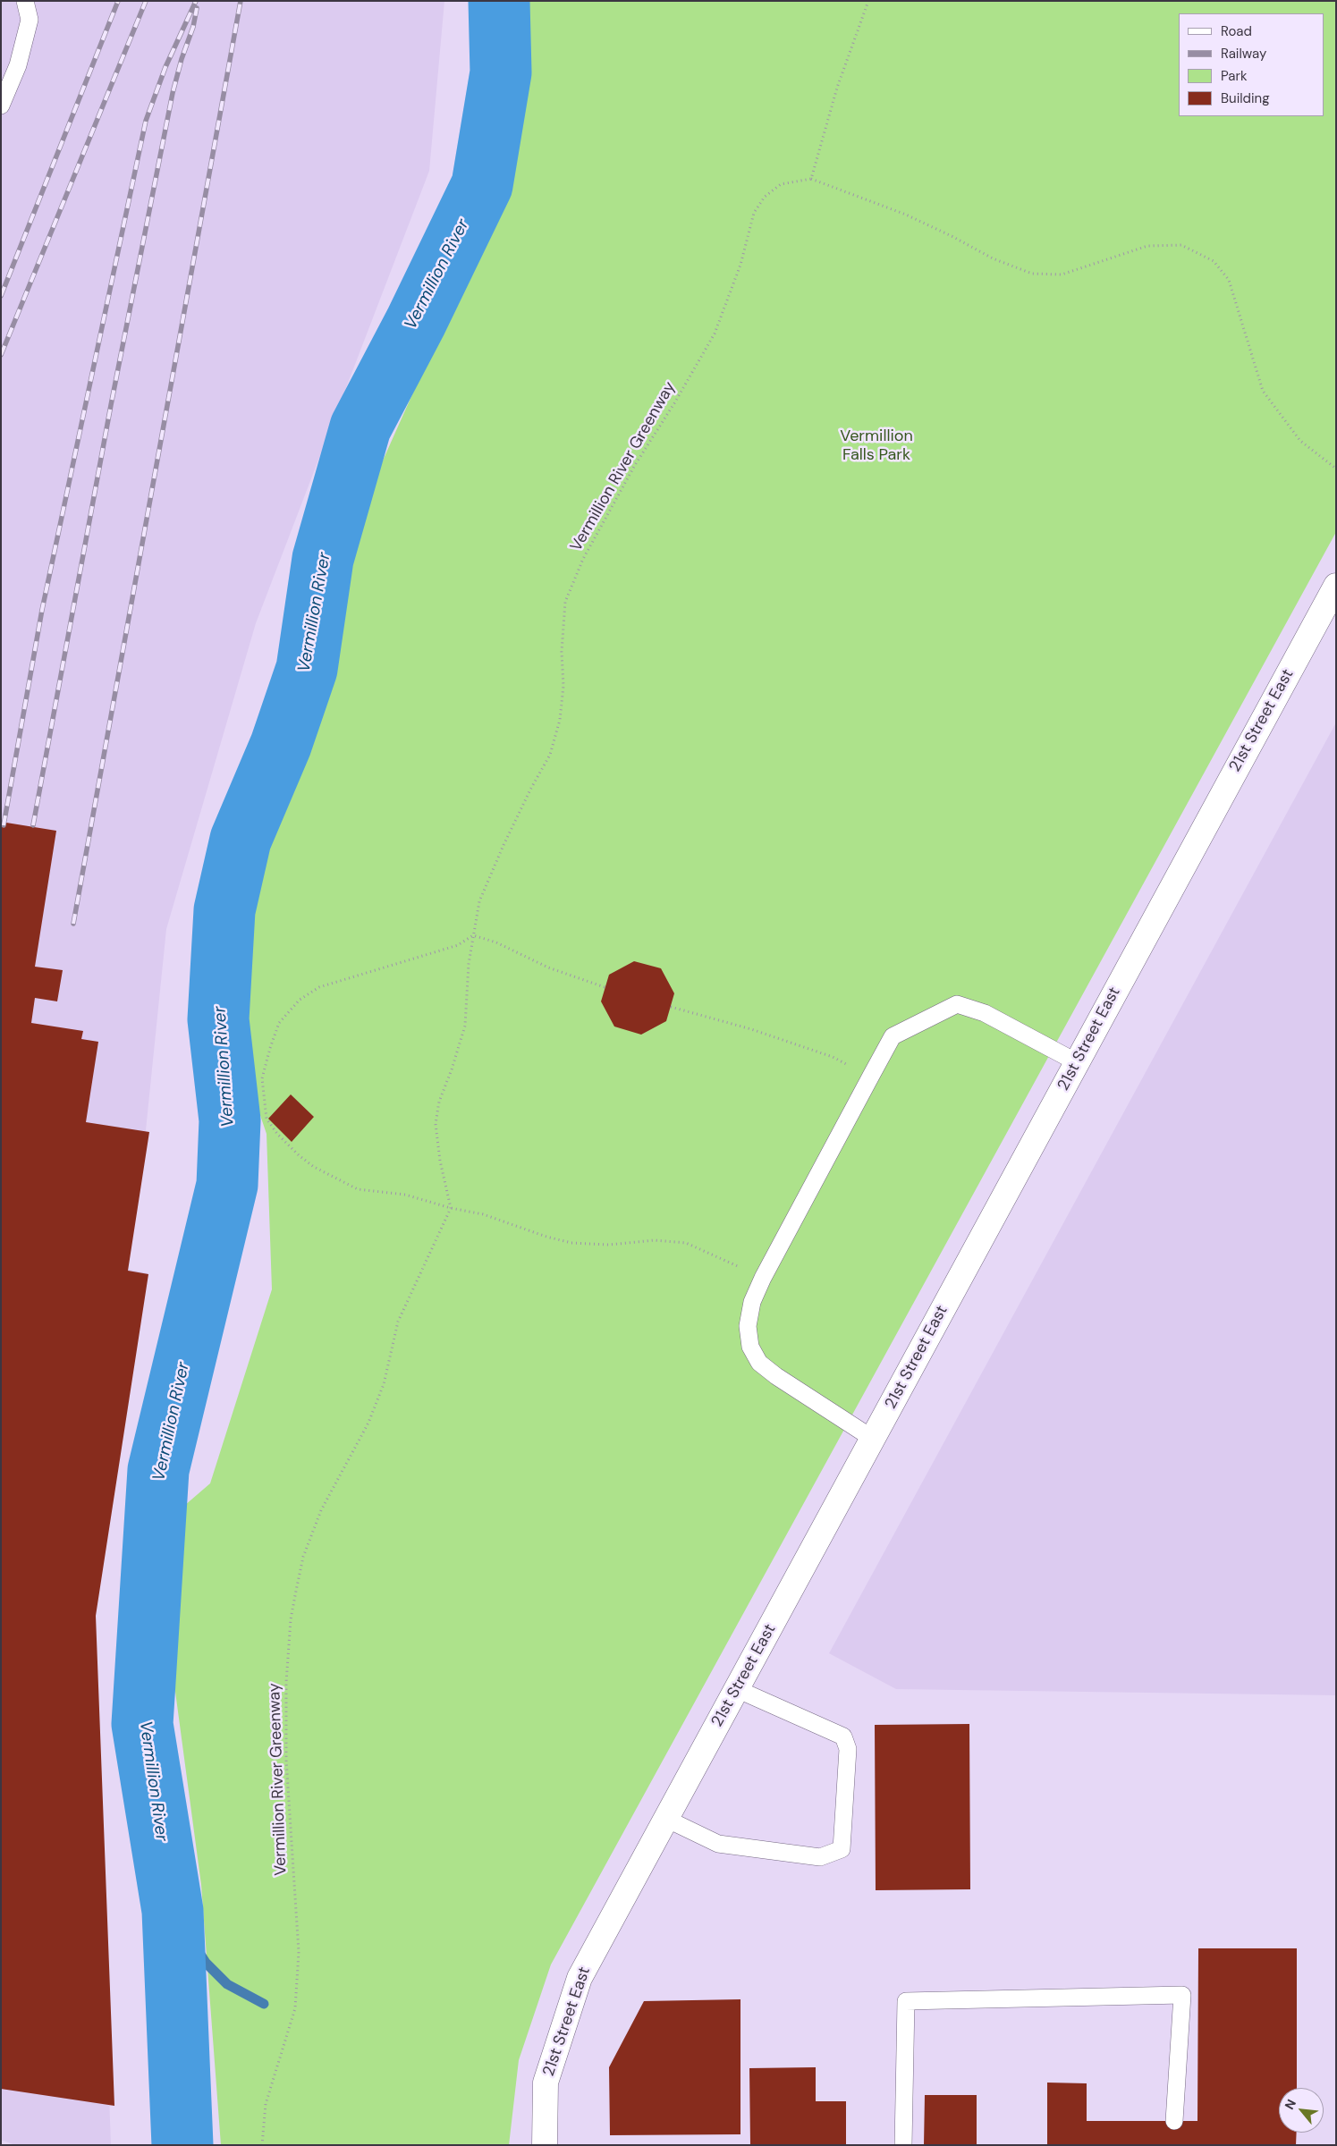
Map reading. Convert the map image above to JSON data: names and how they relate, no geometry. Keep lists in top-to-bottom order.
{
  "streets": {
    "street": ["21st Street East"],
    "path": ["Vermillion River Greenway"]
  },
  "water": ["Vermillion River"],
  "parks": ["Vermillion Falls Park"],
  "legend": [
    "Road",
    "Railway",
    "Park",
    "Building"
  ],
  "north": "top left"
}
